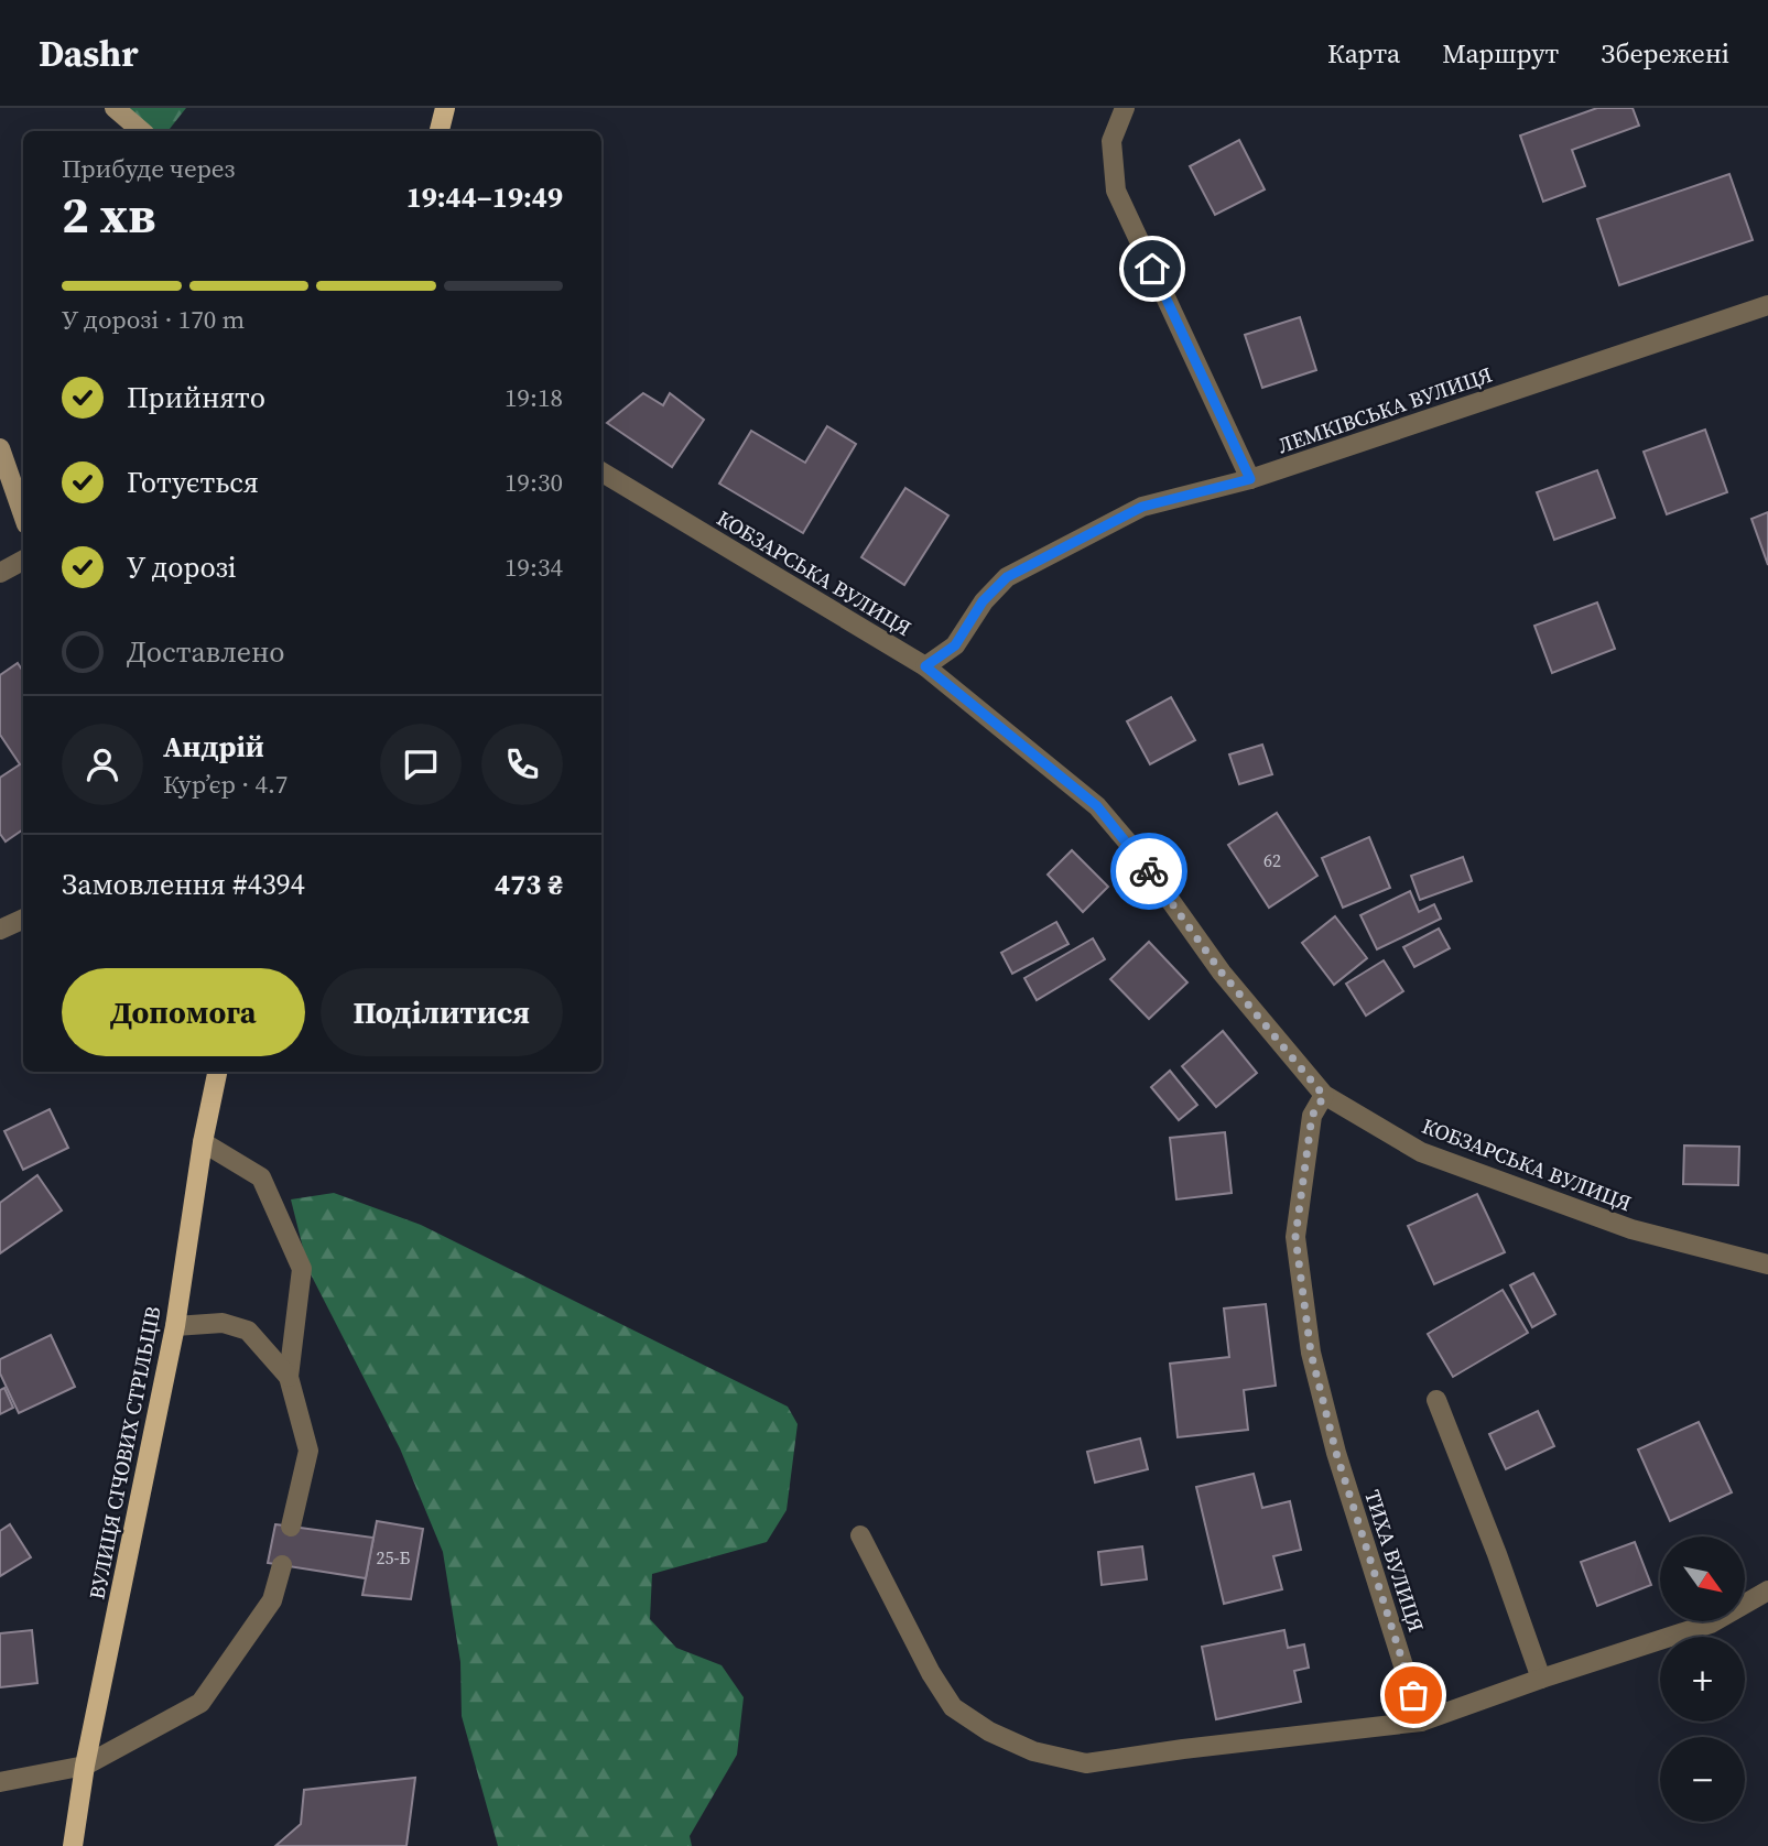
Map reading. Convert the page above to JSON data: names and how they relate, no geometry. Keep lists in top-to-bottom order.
{
  "streets": {
    "main road": ["ВУЛИЦЯ СІЧОВИХ СТРІЛЬЦІВ"],
    "street": ["ЛЕМКІВСЬКА ВУЛИЦЯ", "КОБЗАРСЬКА ВУЛИЦЯ", "ТИХА ВУЛИЦЯ"]
  },
  "crossings": [
    ["ЛЕМКІВСЬКА ВУЛИЦЯ", "КОБЗАРСЬКА ВУЛИЦЯ"],
    ["КОБЗАРСЬКА ВУЛИЦЯ", "ТИХА ВУЛИЦЯ"]
  ],
  "house_numbers": ["62", "25-Б"],
  "north": "bottom right",
  "page": {
    "header": "Dashr",
    "nav": ["Карта", "Маршрут", "Збережені"],
    "heading": ["2 хв", "Прибуде через", "19:44–19:49"],
    "panel": [
      "Андрій",
      "Кур’єр · 4.7",
      "Замовлення #4394",
      "473 ₴"
    ],
    "bar": "У дорозі · 170 m",
    "list": [
      ["Прийнято", "19:18"],
      ["Готується", "19:30"],
      ["У дорозі", "19:34"],
      "Доставлено"
    ],
    "buttons": ["Допомога", "Поділитися"],
    "map_buttons": ["+", "−"]
  }
}
